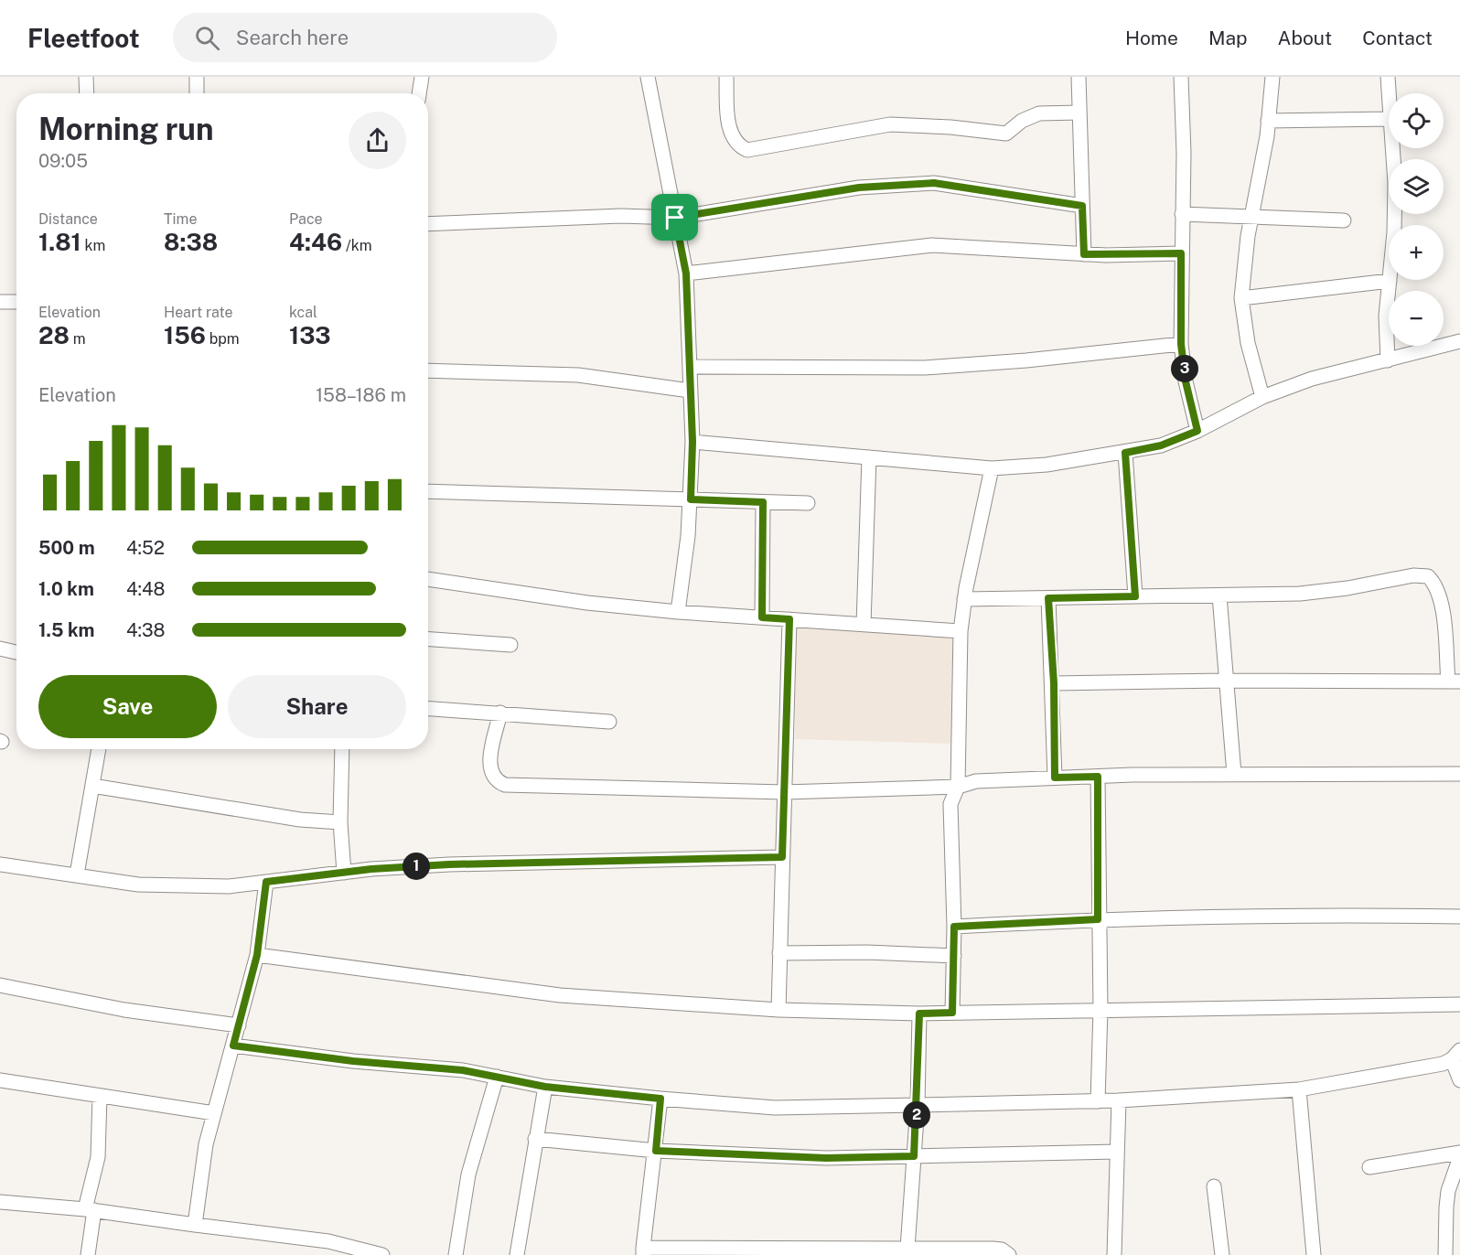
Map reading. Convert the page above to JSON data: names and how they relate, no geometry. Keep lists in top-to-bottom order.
{
  "page": {
    "header": "Fleetfoot",
    "search": "Search here",
    "nav": [
      "Home",
      "Map",
      "About",
      "Contact"
    ],
    "map_buttons": ["+", "−"],
    "heading": ["Morning run", "09:05"],
    "stats": [
      ["Distance", "1.81 km"],
      ["Time", "8:38"],
      ["Pace", "4:46 /km"],
      ["Elevation", "28 m"],
      ["Heart rate", "156 bpm"],
      ["kcal", "133"]
    ],
    "pins": ["3", "1", "2"],
    "chart": ["Elevation", "158–186 m"],
    "list": [
      {
        "name": "500 m",
        "note": "4:52"
      },
      {
        "name": "1.0 km",
        "note": "4:48"
      },
      {
        "name": "1.5 km",
        "note": "4:38"
      }
    ],
    "buttons": ["Save", "Share"]
  }
}
